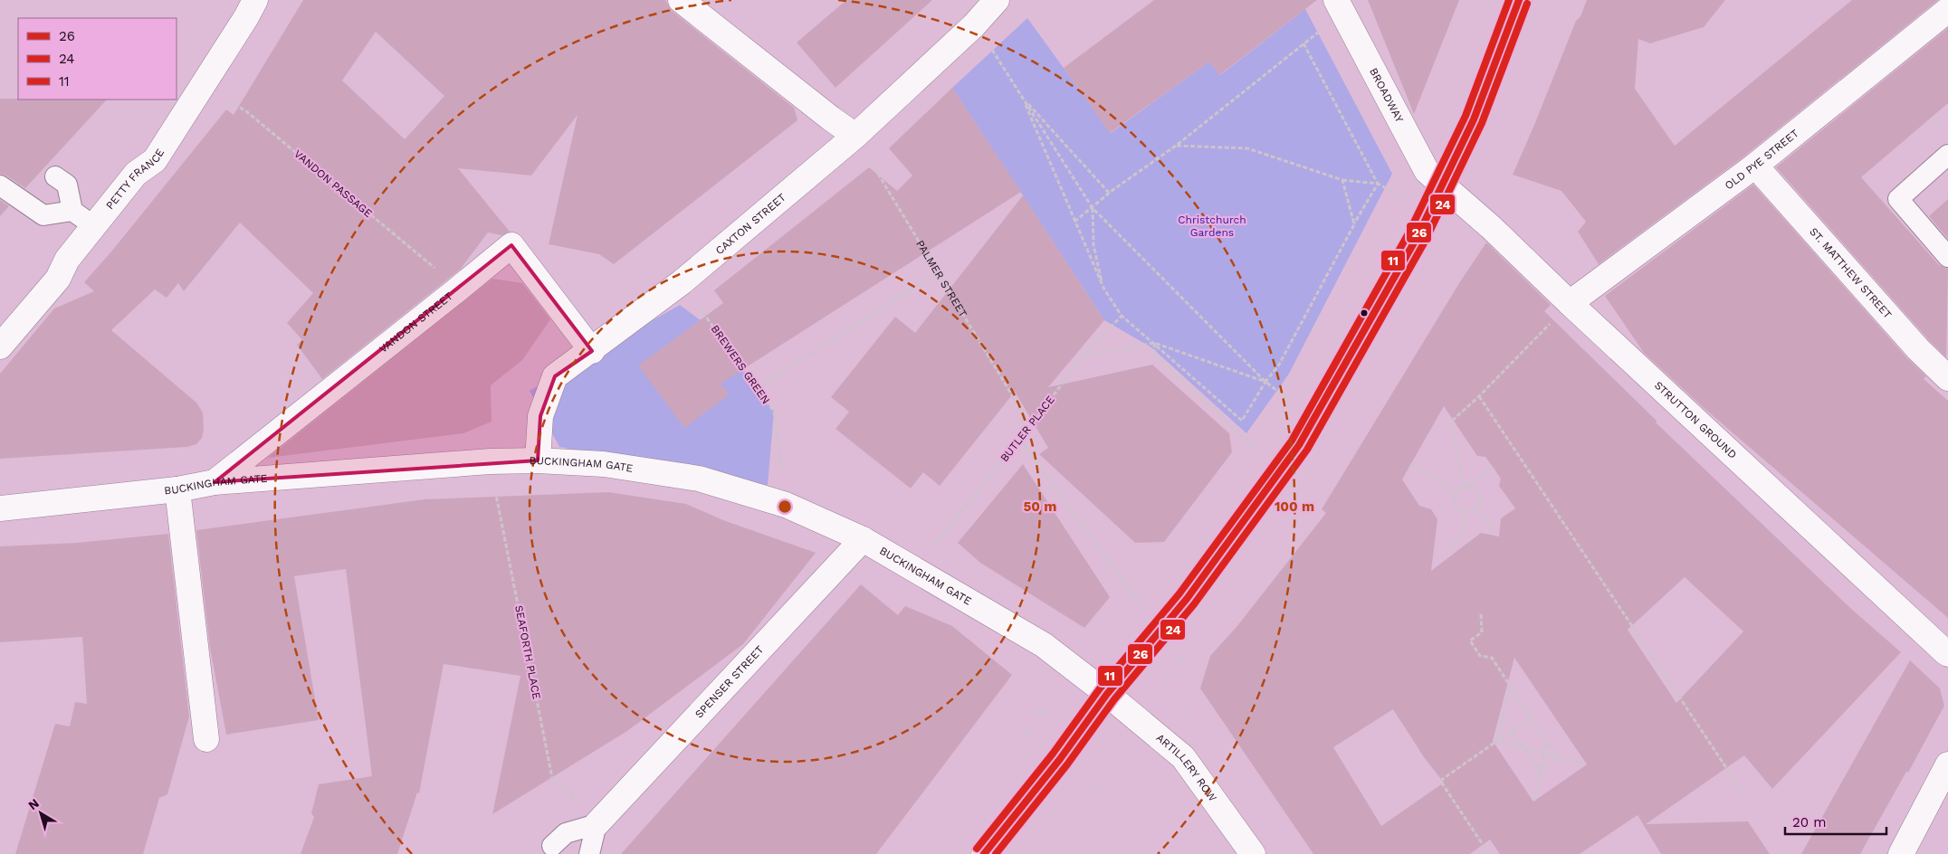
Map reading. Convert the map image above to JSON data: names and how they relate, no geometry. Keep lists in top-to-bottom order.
{
  "streets": {
    "street": [
      "BROADWAY",
      "OLD PYE STREET",
      "PETTY FRANCE",
      "CAXTON STREET",
      "ST. MATTHEW STREET",
      "VANDON STREET",
      "STRUTTON GROUND",
      "BUCKINGHAM GATE",
      "SPENSER STREET",
      "ARTILLERY ROW"
    ],
    "path": [
      "VANDON PASSAGE",
      "PALMER STREET",
      "BREWERS GREEN",
      "BUTLER PLACE",
      "SEAFORTH PLACE"
    ]
  },
  "crossings": [
    ["BROADWAY", "STRUTTON GROUND"],
    ["OLD PYE STREET", "ST. MATTHEW STREET"],
    ["OLD PYE STREET", "STRUTTON GROUND"],
    ["PETTY FRANCE", "VANDON PASSAGE"],
    ["VANDON PASSAGE", "VANDON STREET"],
    ["CAXTON STREET", "PALMER STREET"],
    ["CAXTON STREET", "VANDON STREET"],
    ["CAXTON STREET", "BREWERS GREEN"],
    ["CAXTON STREET", "BUCKINGHAM GATE"],
    ["PALMER STREET", "BUTLER PLACE"],
    ["VANDON STREET", "BUCKINGHAM GATE"],
    ["BUCKINGHAM GATE", "SEAFORTH PLACE"],
    ["BUCKINGHAM GATE", "SPENSER STREET"],
    ["BUCKINGHAM GATE", "ARTILLERY ROW"],
    ["SEAFORTH PLACE", "SPENSER STREET"]
  ],
  "parks": ["Christchurch Gardens"],
  "lines": ["transit line 26", "transit line 11", "transit line 24"],
  "legend": ["26", "24", "11"],
  "scale_bar": "20 m",
  "north": "top left",
  "rings": ["50 m", "100 m"]
}
